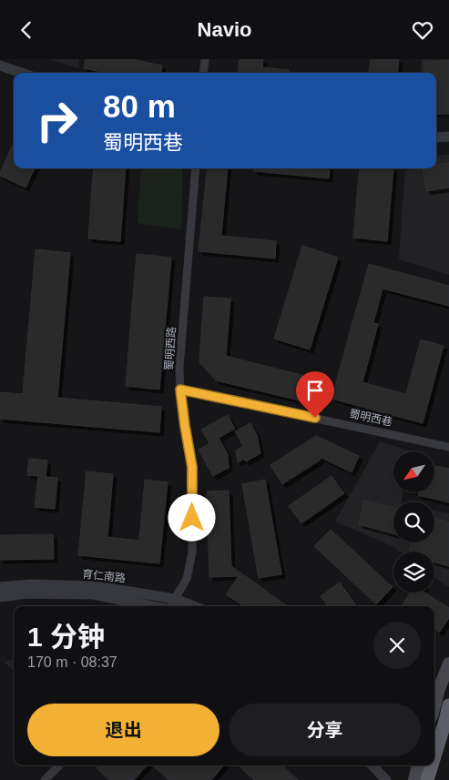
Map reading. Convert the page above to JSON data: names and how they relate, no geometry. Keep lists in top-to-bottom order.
{
  "streets": {
    "street": ["蜀明西路", "蜀明西巷", "育仁南路"]
  },
  "crossings": [
    ["蜀明西路", "蜀明西巷"],
    ["蜀明西路", "育仁南路"]
  ],
  "north": "bottom left",
  "page": {
    "header": "Navio",
    "turn": ["80 m", "蜀明西巷"],
    "heading": ["1 分钟", "170 m · 08:37"],
    "buttons": ["退出", "分享"]
  }
}
